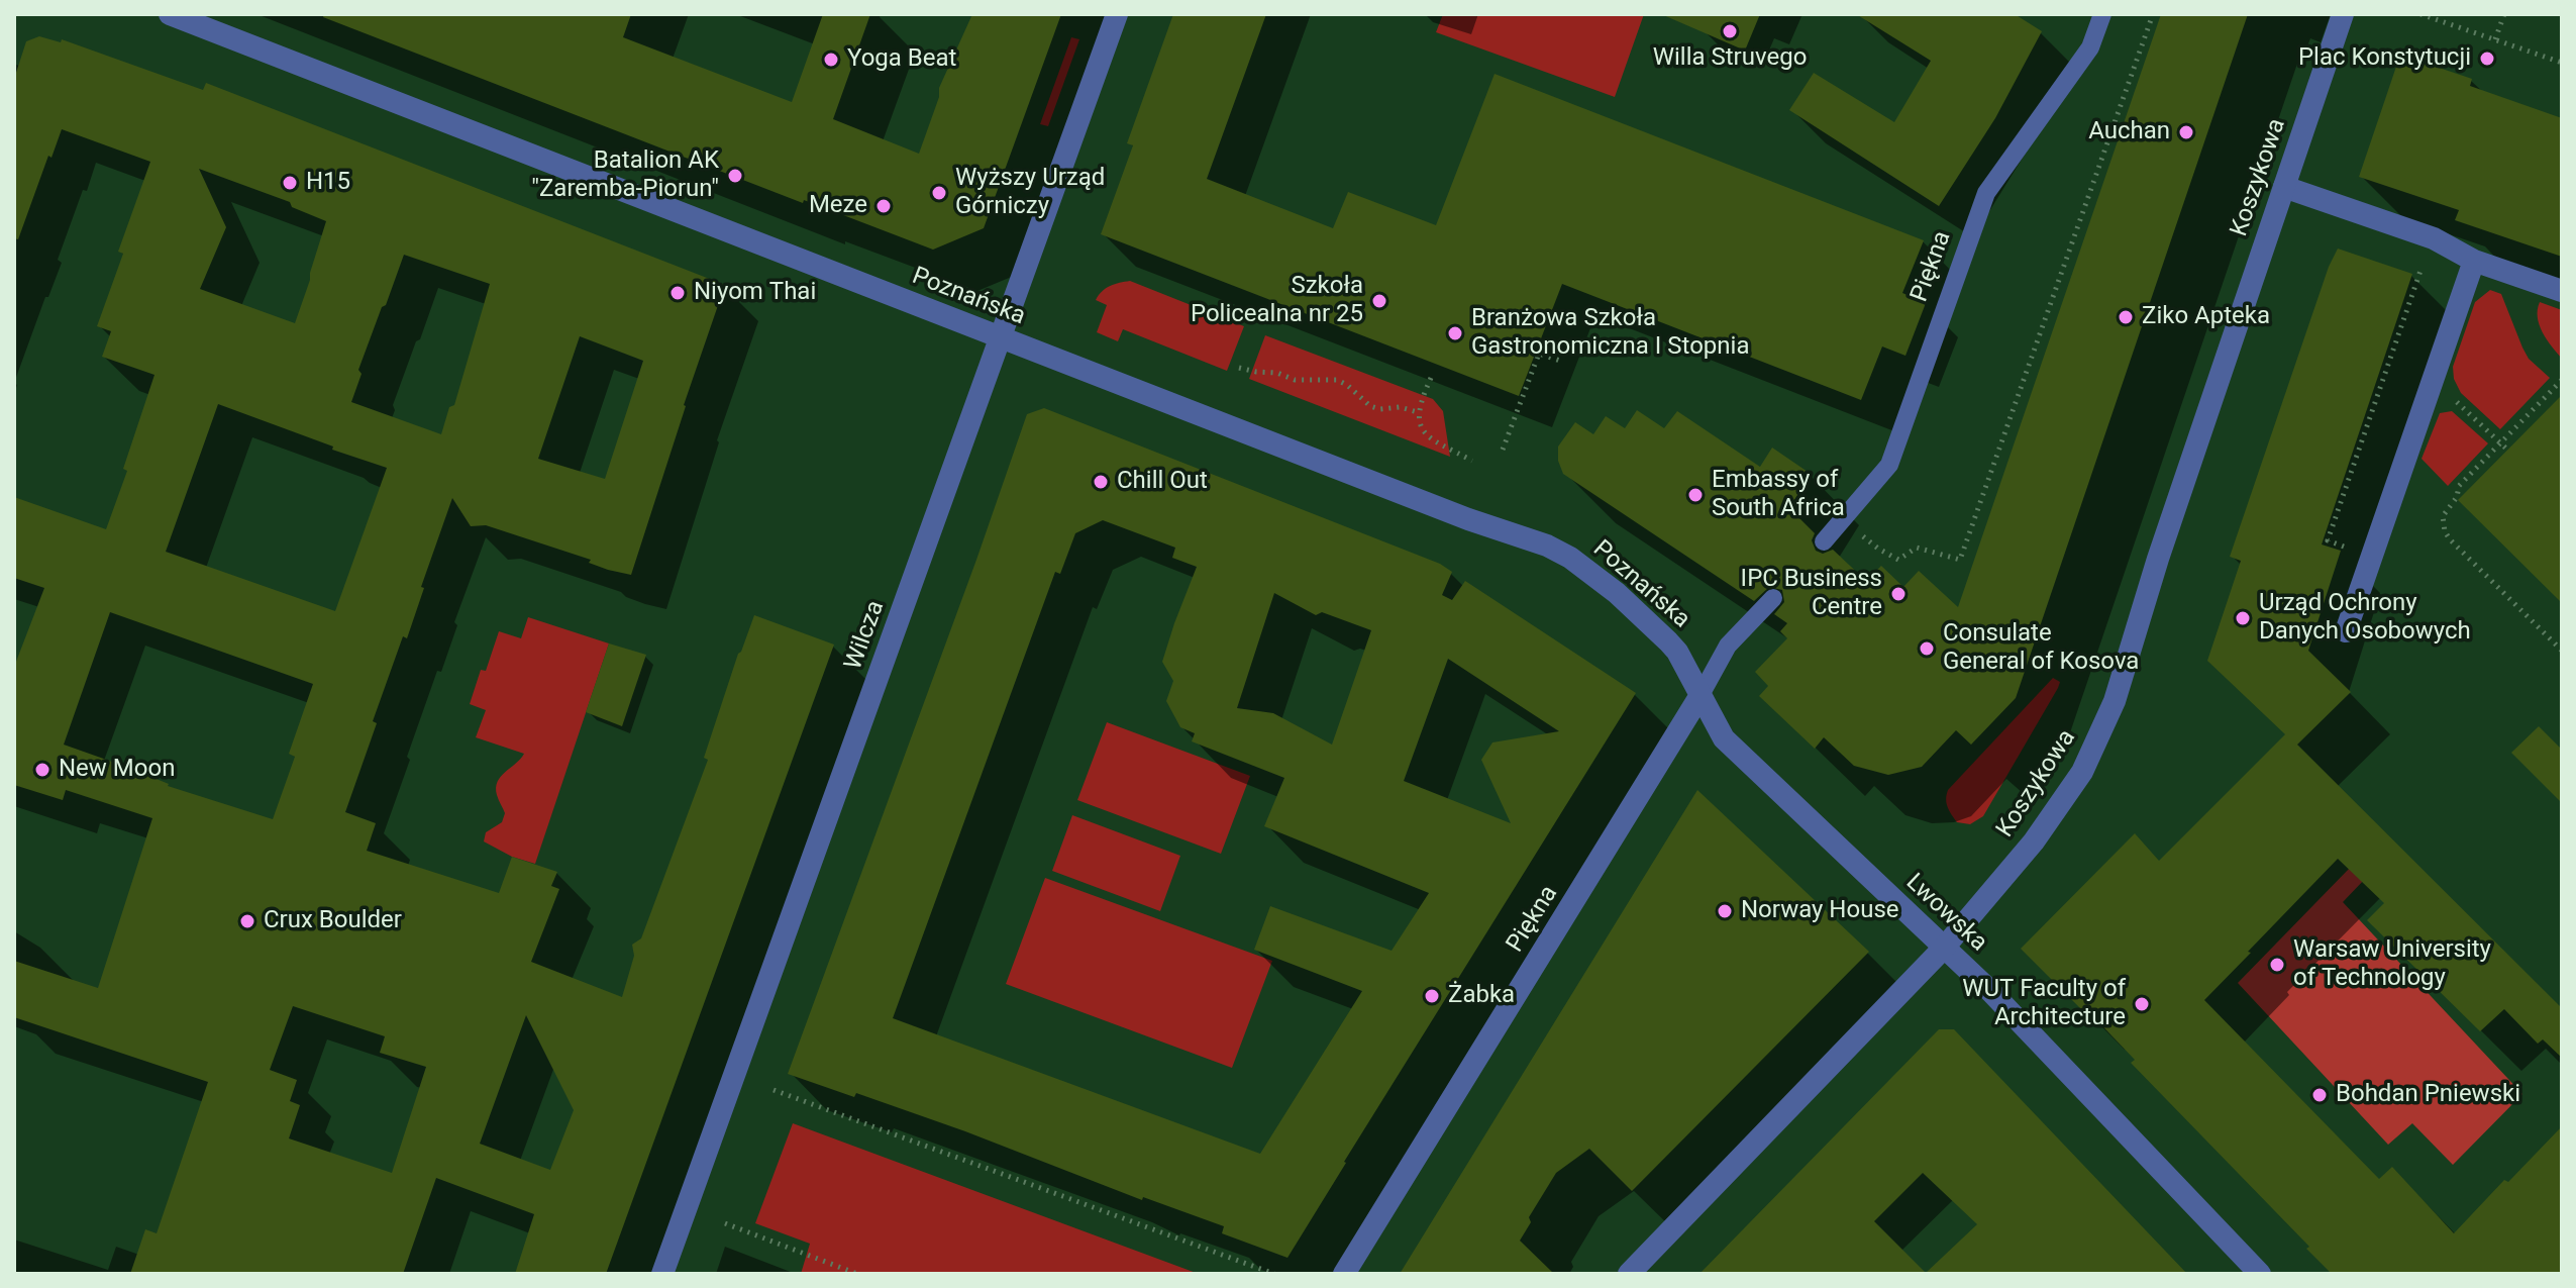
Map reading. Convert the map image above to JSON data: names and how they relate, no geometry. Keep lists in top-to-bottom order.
{
  "streets": {
    "street": [
      "Koszykowa",
      "Piękna",
      "Poznańska",
      "Wilcza",
      "Lwowska"
    ]
  },
  "crossings": [
    ["Koszykowa", "Lwowska"],
    ["Piękna", "Poznańska"],
    ["Piękna", "Lwowska"],
    ["Poznańska", "Wilcza"],
    ["Poznańska", "Lwowska"]
  ],
  "places": [
    "Willa Struvego",
    "Plac Konstytucji",
    "Yoga Beat",
    "Auchan",
    "Batalion AK \"Zaremba-Piorun\"",
    "H15",
    "Wyższy Urząd Górniczy",
    "Meze",
    "Niyom Thai",
    "Szkoła Policealna nr 25",
    "Ziko Apteka",
    "Branżowa Szkoła Gastronomiczna I Stopnia",
    "Chill Out",
    "Embassy of South Africa",
    "IPC Business Centre",
    "Urząd Ochrony Danych Osobowych",
    "Consulate General of Kosova",
    "New Moon",
    "Norway House",
    "Crux Boulder",
    "Warsaw University of Technology",
    "Żabka",
    "WUT Faculty of Architecture",
    "Bohdan Pniewski"
  ]
}
